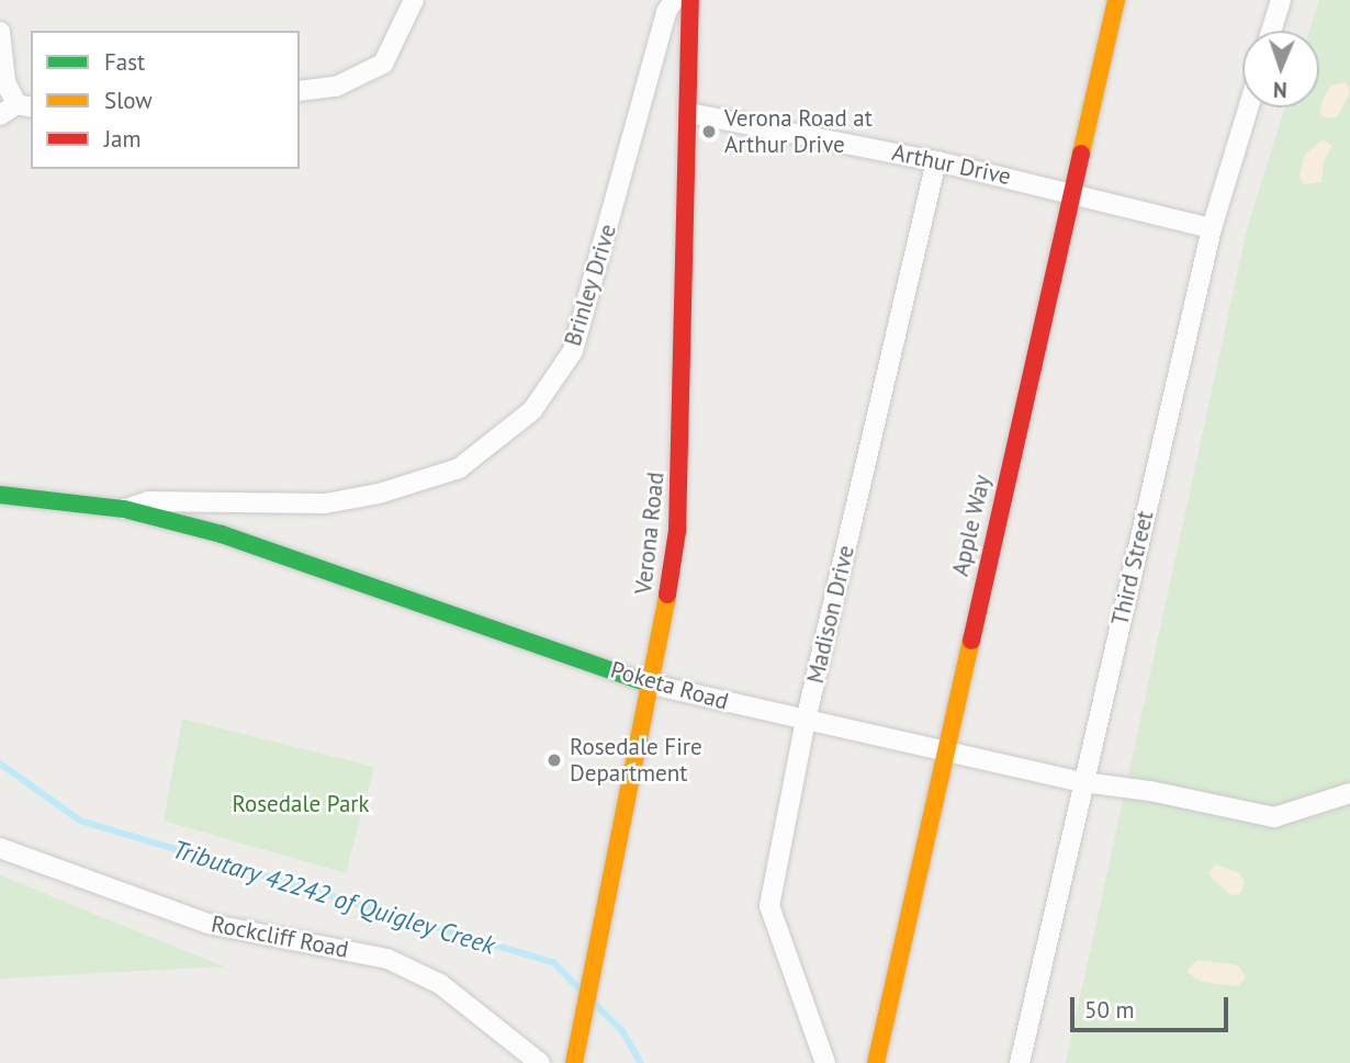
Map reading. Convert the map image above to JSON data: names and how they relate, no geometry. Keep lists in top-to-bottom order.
{
  "streets": {
    "street": [
      "Arthur Drive",
      "Brinley Drive",
      "Apple Way",
      "Verona Road",
      "Third Street",
      "Madison Drive",
      "Poketa Road",
      "Rockcliff Road"
    ]
  },
  "crossings": [
    ["Arthur Drive", "Apple Way"],
    ["Arthur Drive", "Verona Road"],
    ["Arthur Drive", "Third Street"],
    ["Arthur Drive", "Madison Drive"],
    ["Brinley Drive", "Poketa Road"],
    ["Apple Way", "Poketa Road"],
    ["Verona Road", "Poketa Road"],
    ["Third Street", "Poketa Road"],
    ["Madison Drive", "Poketa Road"]
  ],
  "water": ["Tributary 42242 of Quigley Creek"],
  "parks": ["Rosedale Park"],
  "places": ["Verona Road at Arthur Drive", "Rosedale Fire Department"],
  "legend": ["Fast", "Slow", "Jam"],
  "scale_bar": "50 m",
  "north": "bottom"
}
